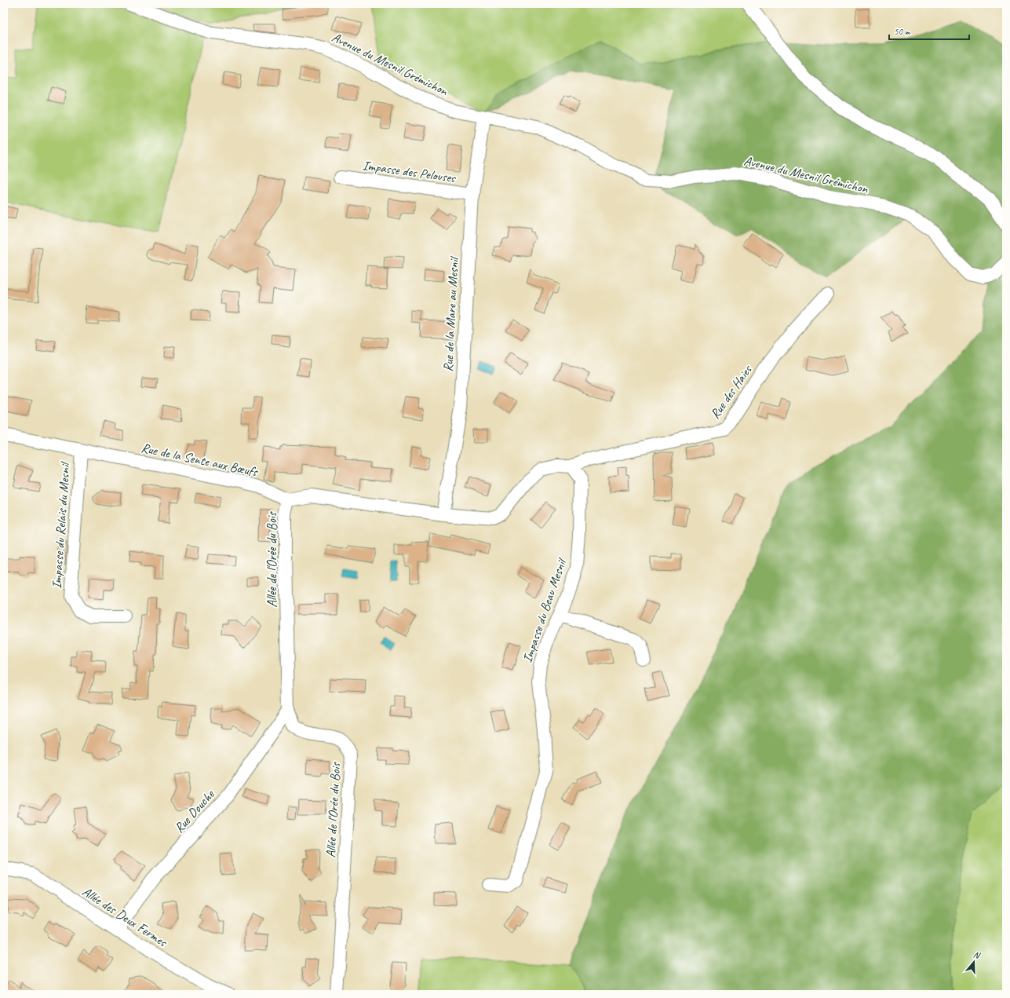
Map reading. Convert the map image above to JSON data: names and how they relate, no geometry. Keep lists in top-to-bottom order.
{
  "streets": {
    "street": [
      "Avenue du Mesnil Grémichon",
      "Impasse des Pelouses",
      "Rue de la Mare au Mesnil",
      "Rue des Haies",
      "Rue de la Sente aux Bœufs",
      "Impasse du Relais du Mesnil",
      "Allée de l'Orée du Bois",
      "Impasse du Beau Mesnil",
      "Rue Douche",
      "Allée des Deux Fermes"
    ]
  },
  "crossings": [
    ["Avenue du Mesnil Grémichon", "Rue de la Mare au Mesnil"],
    ["Impasse des Pelouses", "Rue de la Mare au Mesnil"],
    ["Rue des Haies", "Impasse du Beau Mesnil"],
    ["Rue de la Sente aux Bœufs", "Impasse du Relais du Mesnil"],
    ["Rue de la Sente aux Bœufs", "Allée de l'Orée du Bois"],
    ["Allée de l'Orée du Bois", "Rue Douche"],
    ["Rue Douche", "Allée des Deux Fermes"]
  ],
  "scale_bar": "50 m",
  "north": "top"
}
